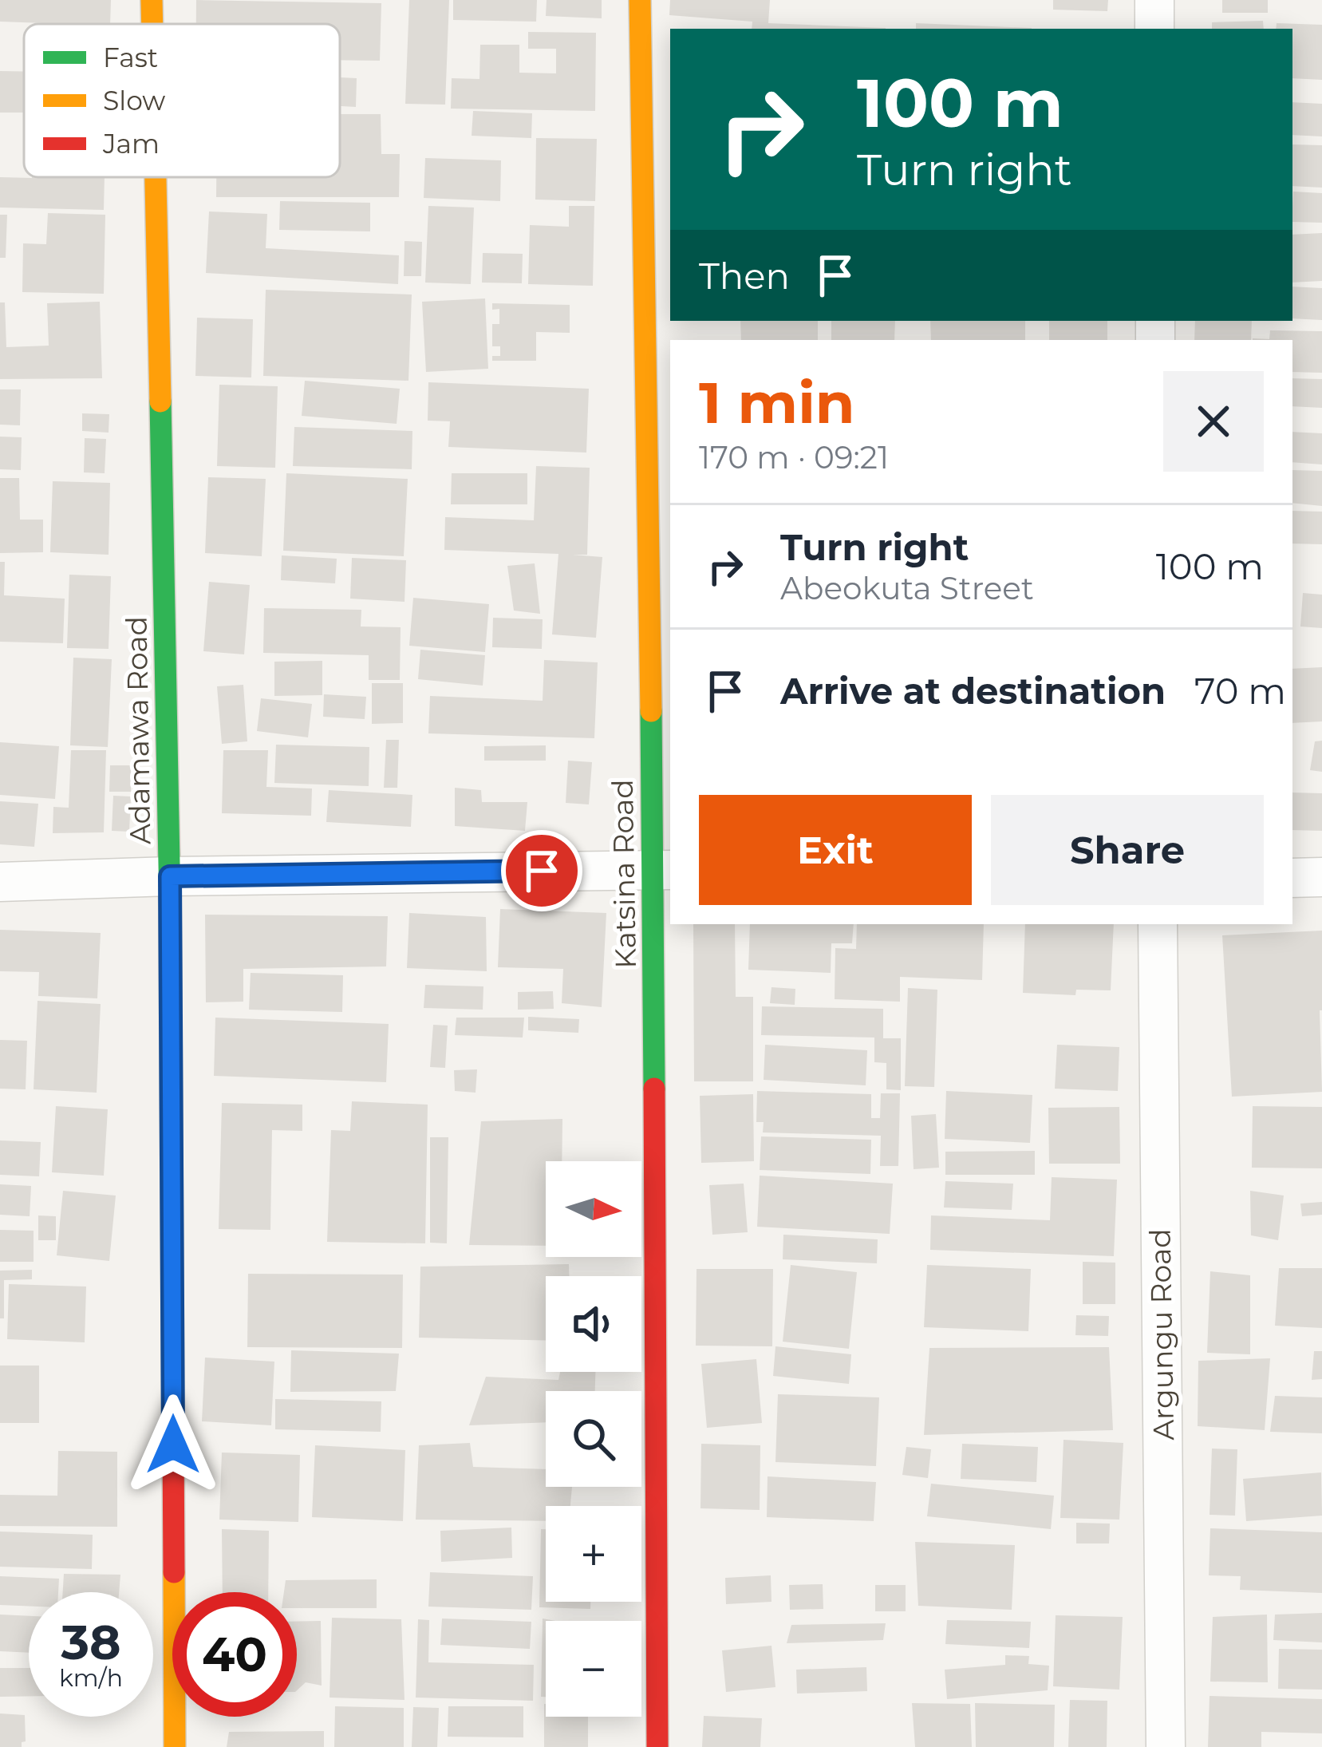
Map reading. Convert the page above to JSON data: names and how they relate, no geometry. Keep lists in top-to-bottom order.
{
  "streets": {
    "street": ["Adamawa Road", "Katsina Road", "Argungu Road"]
  },
  "legend": ["Fast", "Slow", "Jam"],
  "north": "right",
  "page": {
    "turn": ["100 m", "Turn right"],
    "then": "Then",
    "heading": ["1 min", "170 m · 09:21"],
    "list": [
      {
        "name": "Turn right",
        "note": "Abeokuta Street",
        "value": "100 m"
      },
      {
        "name": "Arrive at destination",
        "value": "70 m"
      }
    ],
    "buttons": ["Exit", "Share"],
    "map_buttons": ["+", "−"],
    "speed": "38 km/h",
    "limit": "40"
  }
}
